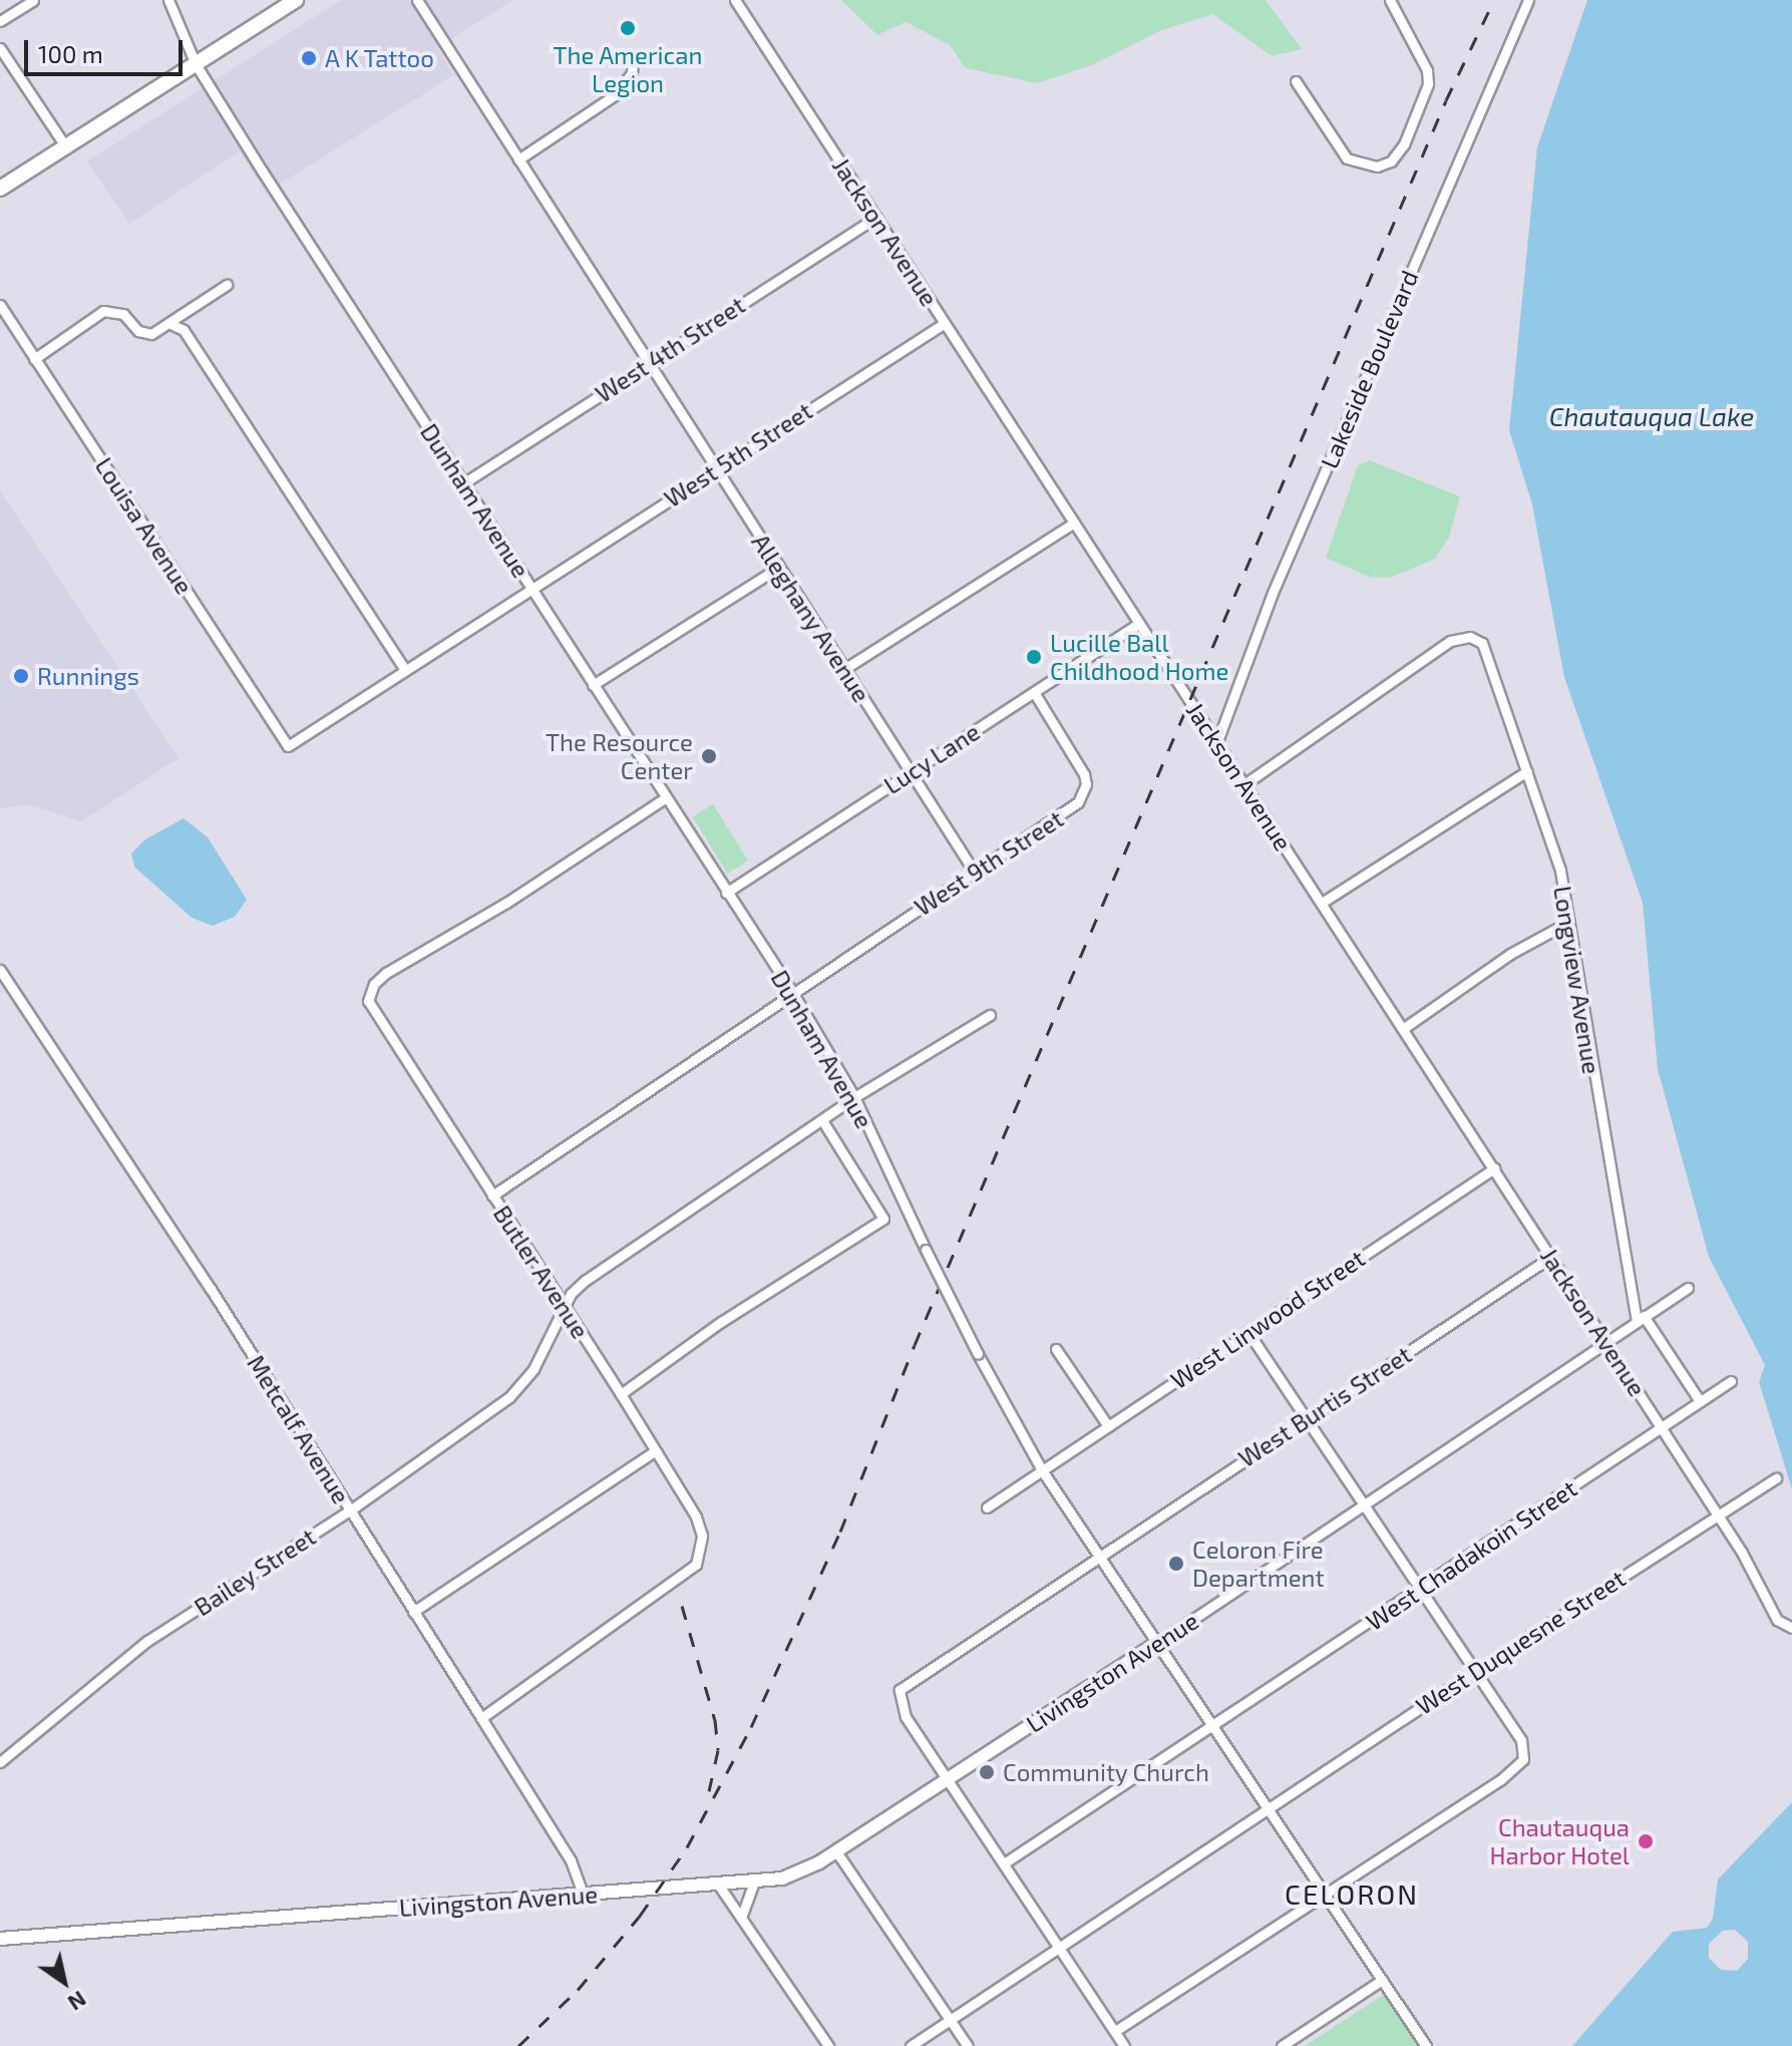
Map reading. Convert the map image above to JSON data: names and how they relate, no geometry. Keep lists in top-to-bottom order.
{
  "streets": {
    "street": [
      "Jackson Avenue",
      "West 4th Street",
      "Lakeside Boulevard",
      "West 5th Street",
      "Dunham Avenue",
      "Louisa Avenue",
      "Alleghany Avenue",
      "Lucy Lane",
      "West 9th Street",
      "Longview Avenue",
      "Butler Avenue",
      "West Linwood Street",
      "West Burtis Street",
      "Metcalf Avenue",
      "West Chadakoin Street",
      "Bailey Street",
      "West Duquesne Street",
      "Livingston Avenue"
    ]
  },
  "crossings": [
    ["Jackson Avenue", "West 4th Street"],
    ["Jackson Avenue", "Lakeside Boulevard"],
    ["Jackson Avenue", "West 5th Street"],
    ["Jackson Avenue", "Lucy Lane"],
    ["Jackson Avenue", "Longview Avenue"],
    ["Jackson Avenue", "West Linwood Street"],
    ["Jackson Avenue", "West Burtis Street"],
    ["Jackson Avenue", "West Chadakoin Street"],
    ["Jackson Avenue", "West Duquesne Street"],
    ["Jackson Avenue", "Livingston Avenue"],
    ["West 4th Street", "Dunham Avenue"],
    ["West 4th Street", "Alleghany Avenue"],
    ["West 5th Street", "Dunham Avenue"],
    ["West 5th Street", "Louisa Avenue"],
    ["West 5th Street", "Alleghany Avenue"],
    ["Dunham Avenue", "Lucy Lane"],
    ["Dunham Avenue", "West 9th Street"],
    ["Dunham Avenue", "Butler Avenue"],
    ["Dunham Avenue", "West Linwood Street"],
    ["Dunham Avenue", "West Burtis Street"],
    ["Dunham Avenue", "West Chadakoin Street"],
    ["Dunham Avenue", "Bailey Street"],
    ["Dunham Avenue", "West Duquesne Street"],
    ["Dunham Avenue", "Livingston Avenue"],
    ["Alleghany Avenue", "Lucy Lane"],
    ["Alleghany Avenue", "West 9th Street"],
    ["Lucy Lane", "West 9th Street"],
    ["West 9th Street", "Butler Avenue"],
    ["Longview Avenue", "Livingston Avenue"],
    ["Butler Avenue", "Metcalf Avenue"],
    ["Butler Avenue", "Bailey Street"],
    ["West Burtis Street", "Livingston Avenue"],
    ["Metcalf Avenue", "Bailey Street"],
    ["Metcalf Avenue", "Livingston Avenue"]
  ],
  "districts": ["CELORON"],
  "water": ["Chautauqua Lake"],
  "places": [
    "The American Legion",
    "A K Tattoo",
    "Lucille Ball Childhood Home",
    "Runnings",
    "The Resource Center",
    "Celoron Fire Department",
    "Community Church",
    "Chautauqua Harbor Hotel"
  ],
  "scale_bar": "100 m",
  "north": "bottom right"
}
